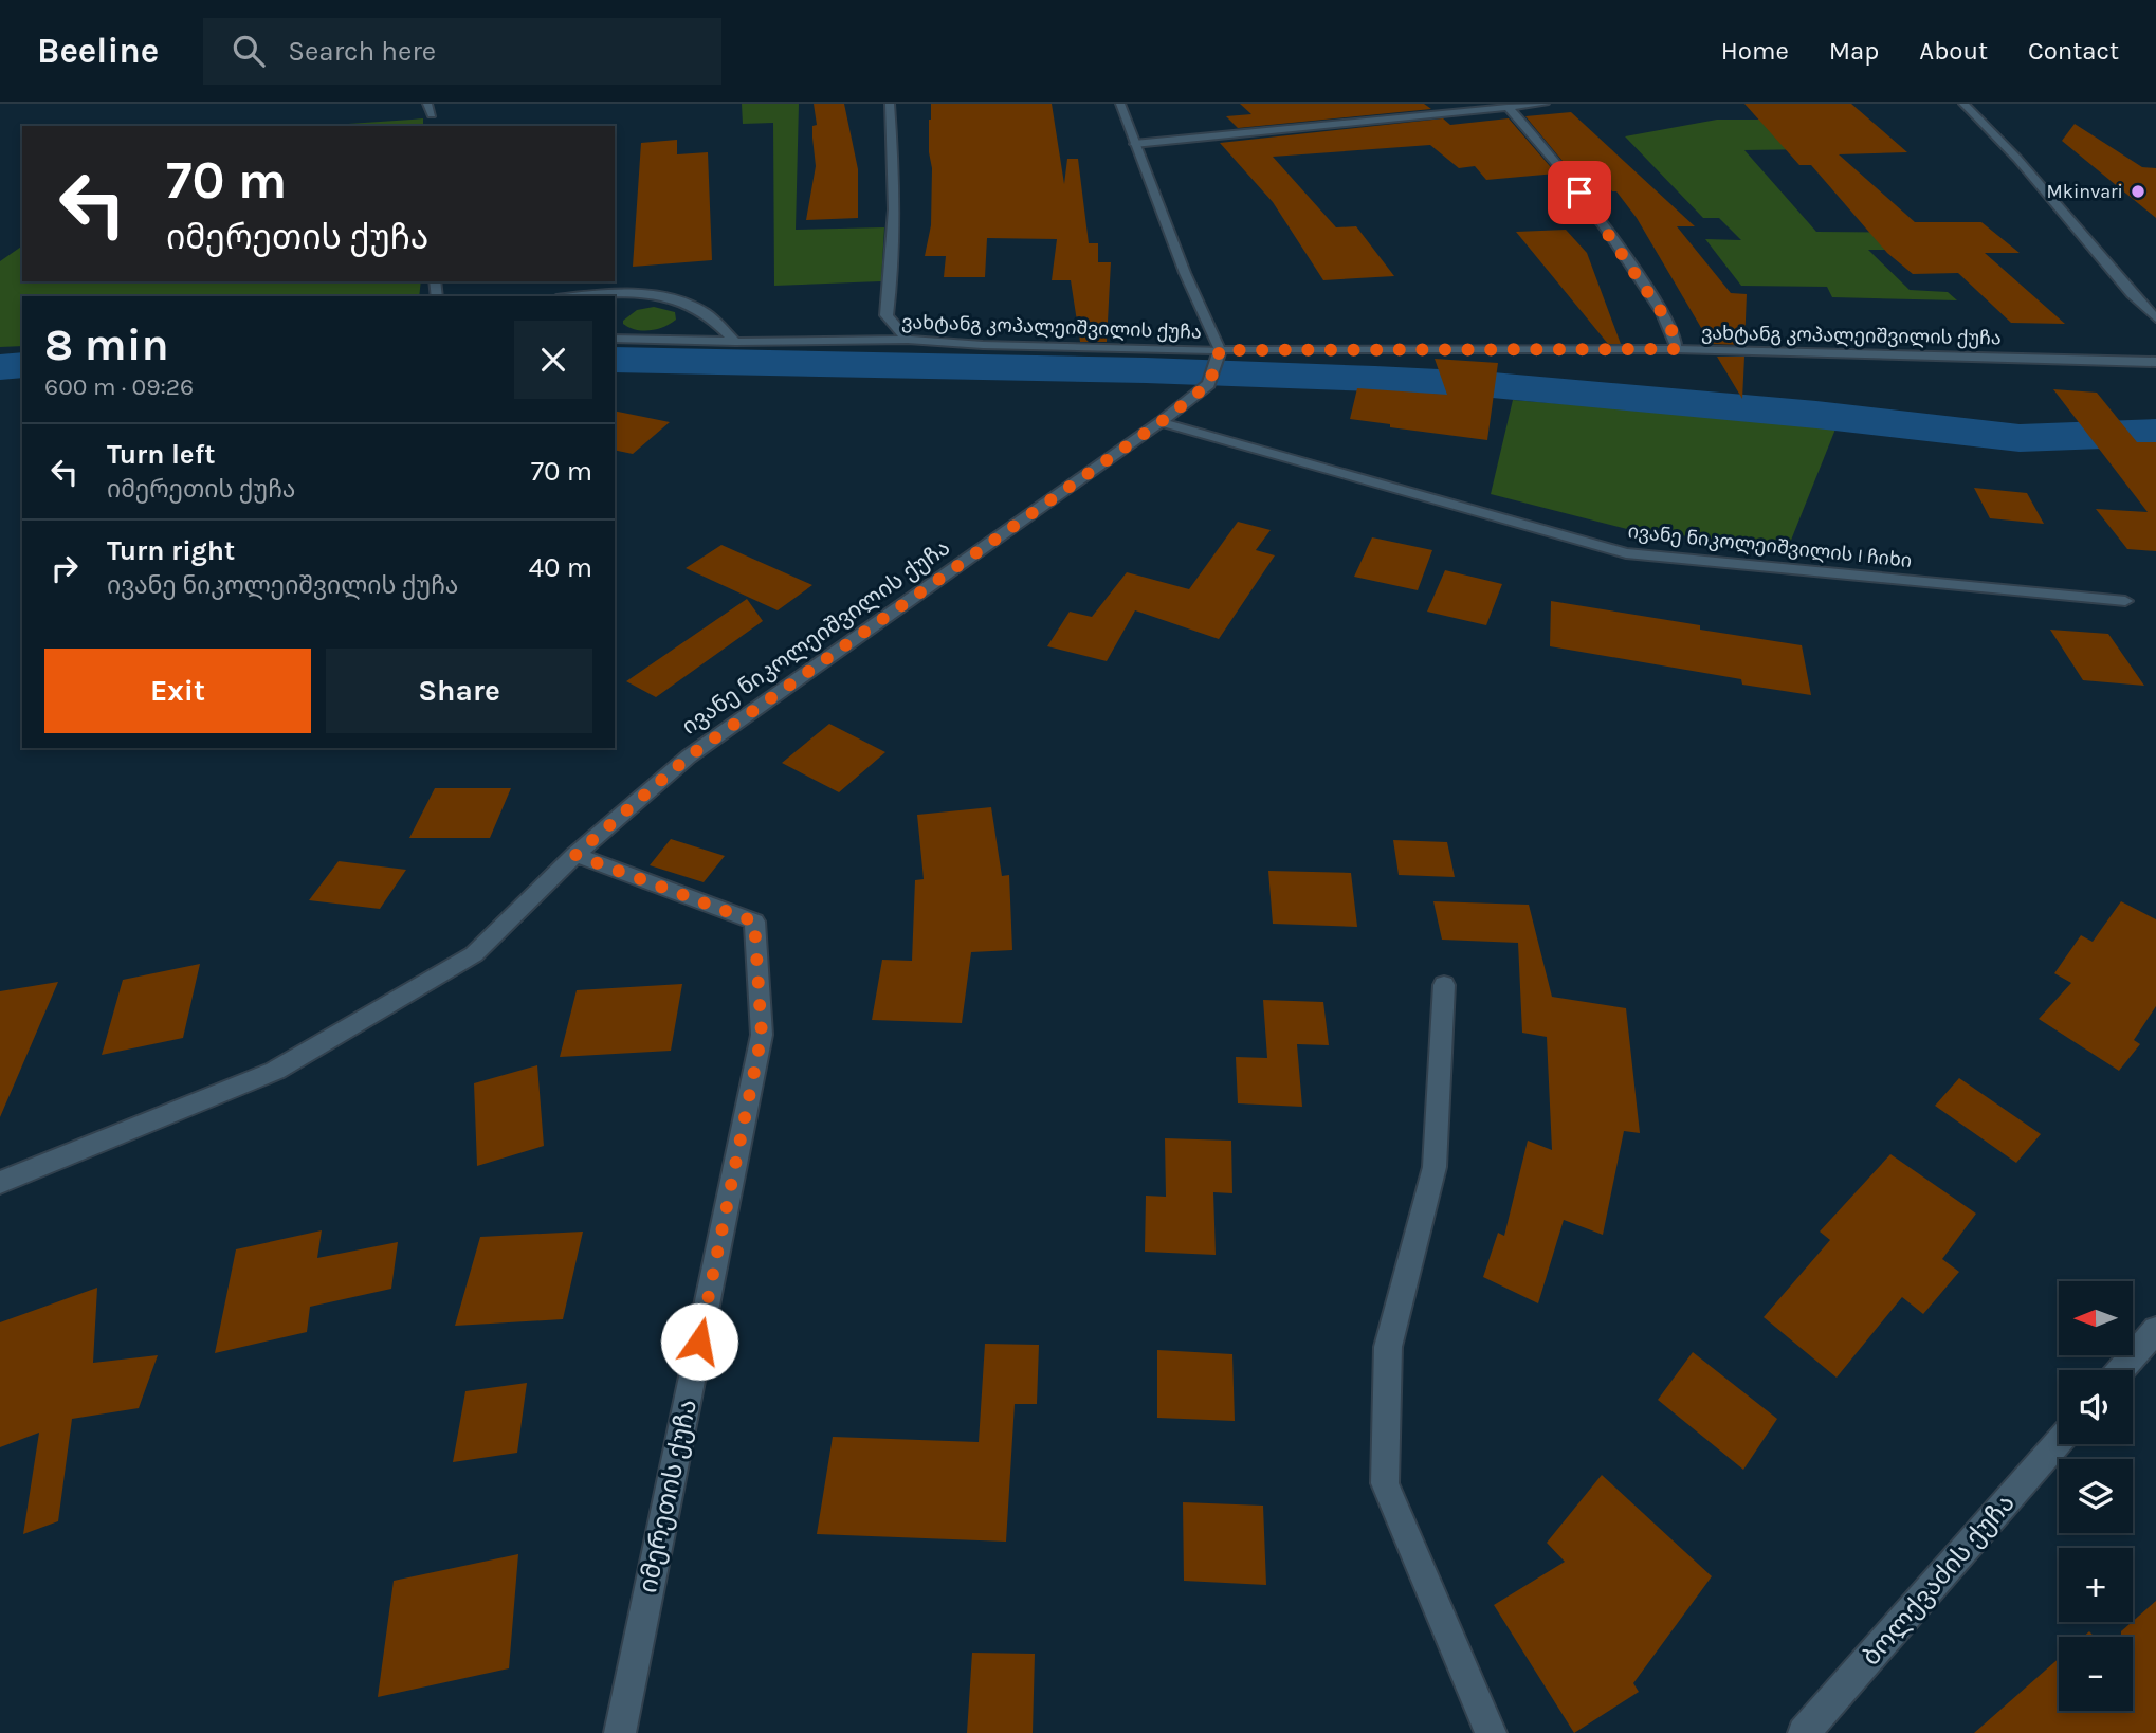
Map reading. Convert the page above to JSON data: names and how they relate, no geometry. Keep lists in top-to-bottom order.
{
  "streets": {
    "street": [
      "ვახტანგ კოპალეიშვილის ქუჩა",
      "ივანე ნიკოლეიშვილის I ჩიხი",
      "ივანე ნიკოლეიშვილის ქუჩა",
      "იმერეთის ქუჩა",
      "ბოლქვაძის ქუჩა"
    ]
  },
  "crossings": [
    ["ვახტანგ კოპალეიშვილის ქუჩა", "ივანე ნიკოლეიშვილის ქუჩა"],
    ["ივანე ნიკოლეიშვილის I ჩიხი", "ივანე ნიკოლეიშვილის ქუჩა"],
    ["ივანე ნიკოლეიშვილის ქუჩა", "იმერეთის ქუჩა"]
  ],
  "places": ["Mkinvari"],
  "north": "left",
  "page": {
    "header": "Beeline",
    "search": "Search here",
    "nav": [
      "Home",
      "Map",
      "About",
      "Contact"
    ],
    "turn": ["70 m", "იმერეთის ქუჩა"],
    "heading": ["8 min", "600 m · 09:26"],
    "list": [
      {
        "name": "Turn left",
        "note": "იმერეთის ქუჩა",
        "value": "70 m"
      },
      {
        "name": "Turn right",
        "note": "ივანე ნიკოლეიშვილის ქუჩა",
        "value": "40 m"
      }
    ],
    "buttons": ["Exit", "Share"],
    "map_buttons": ["+", "−"]
  }
}
